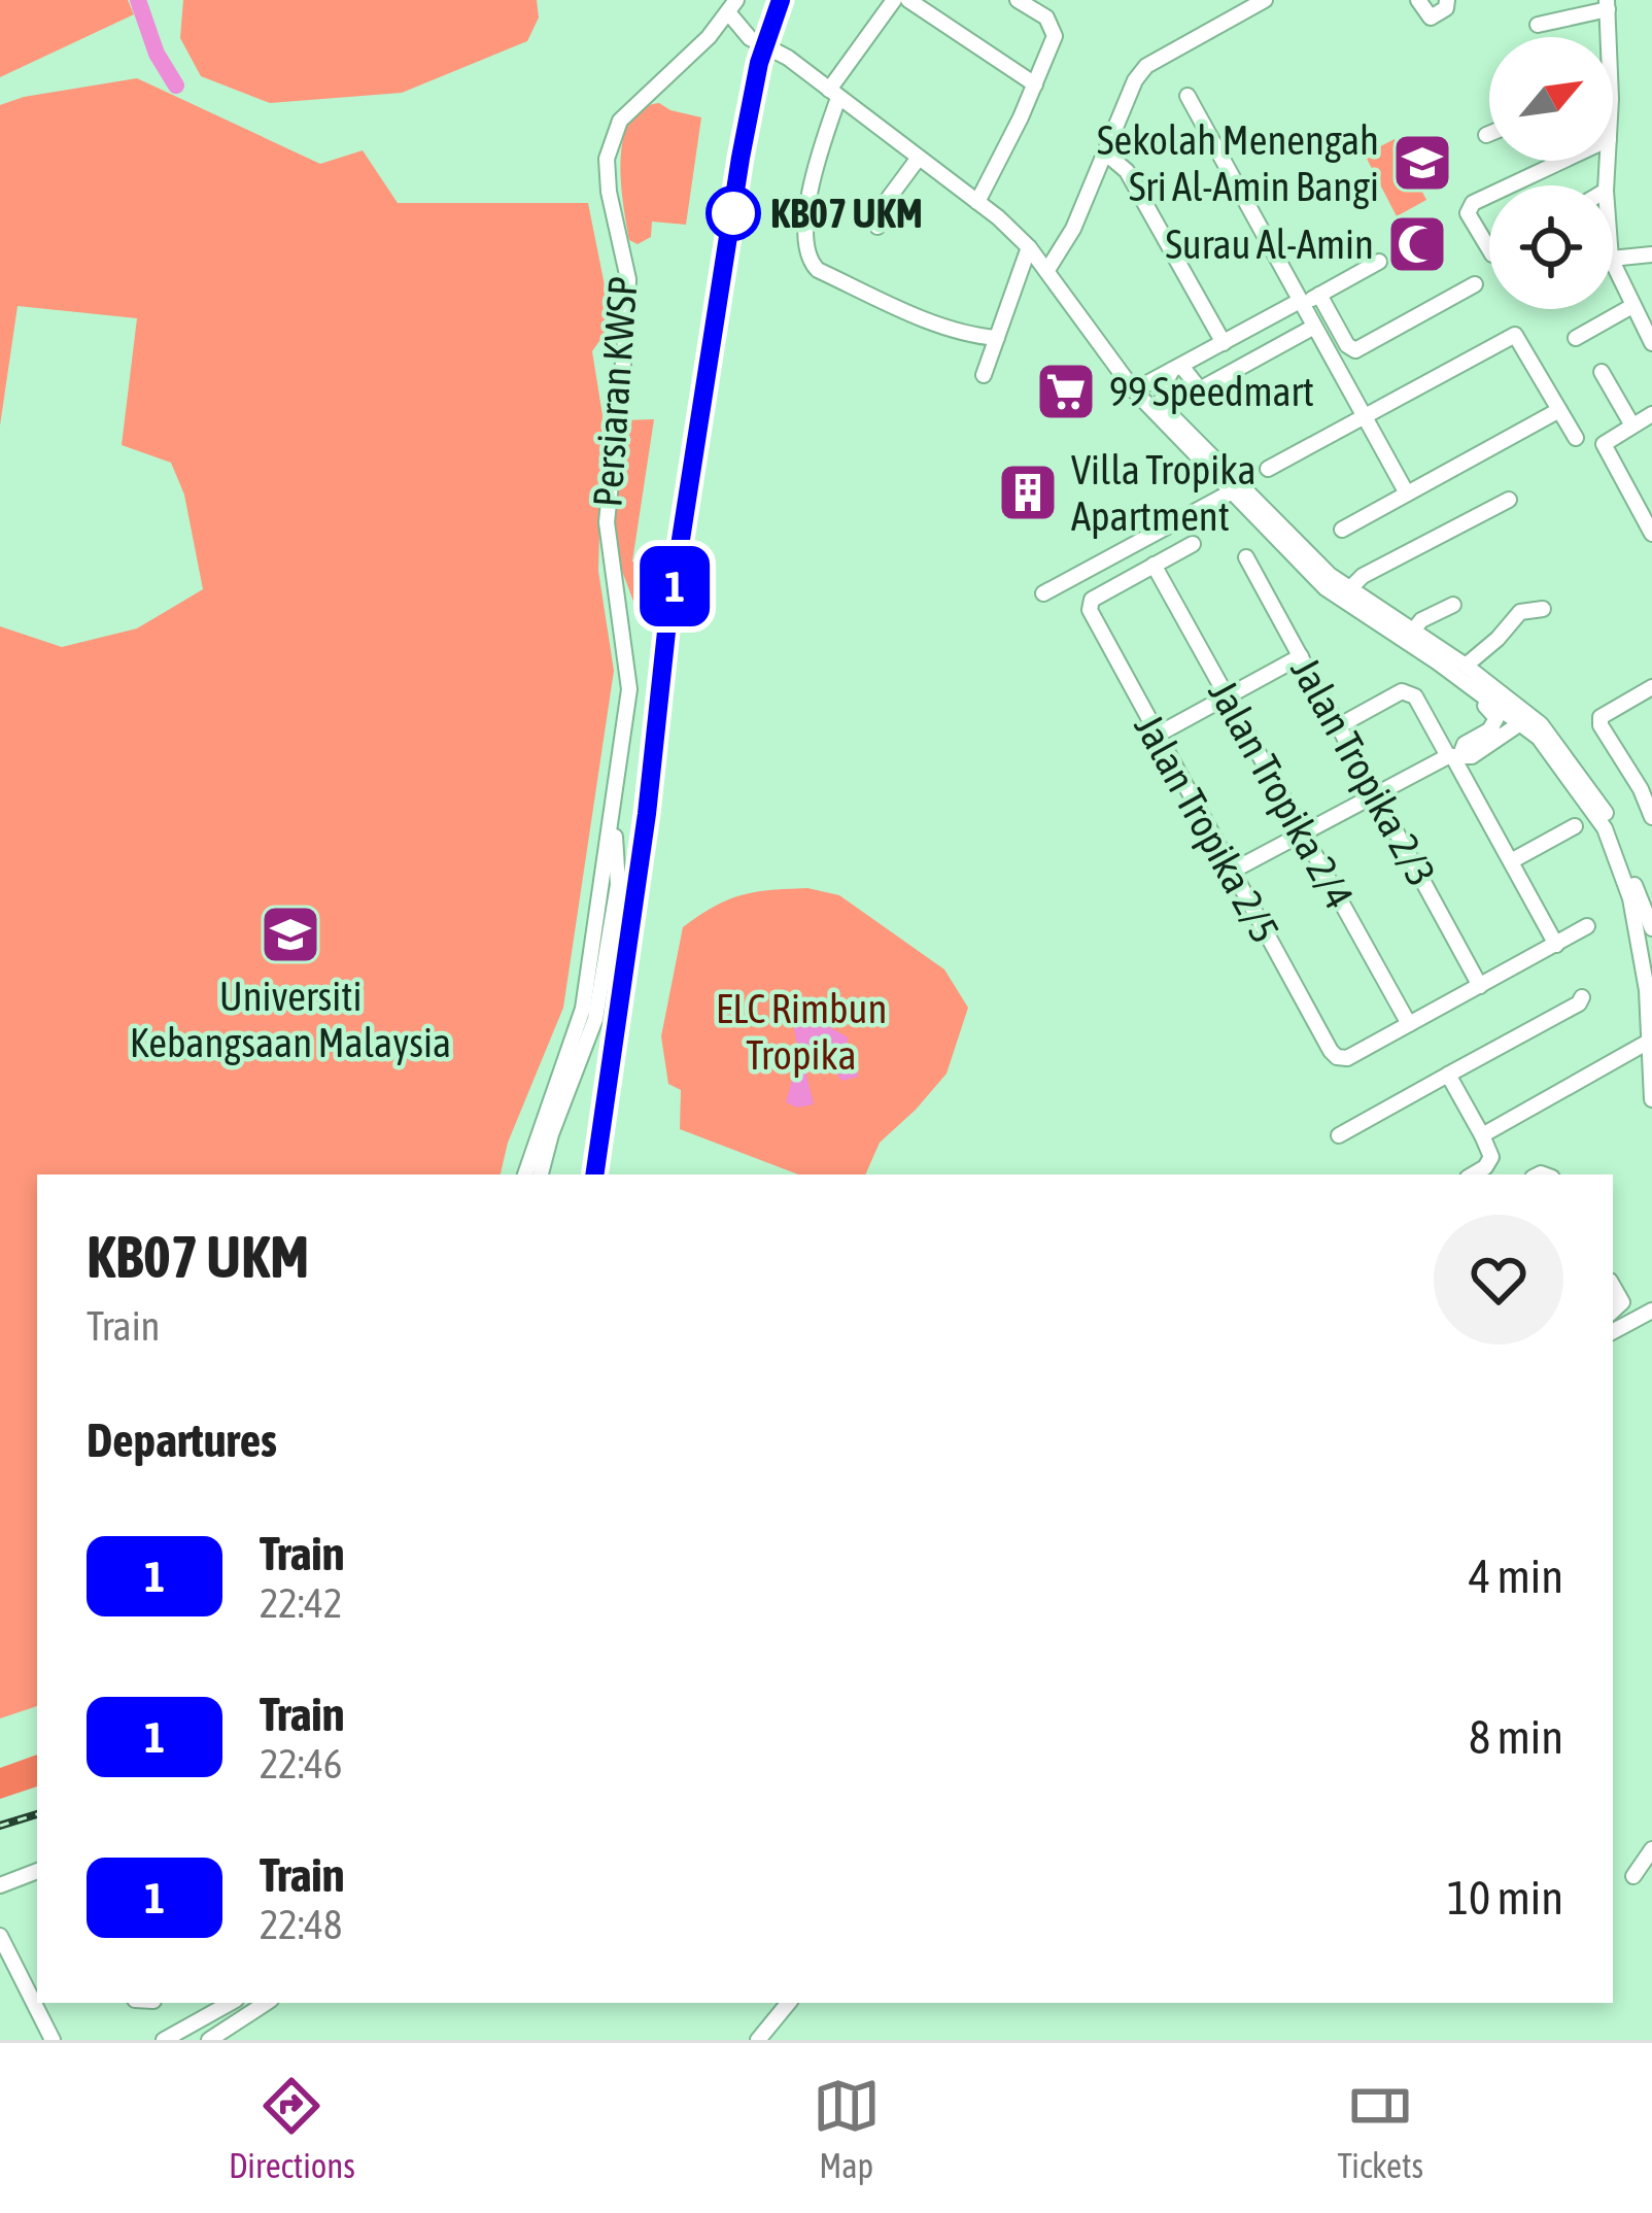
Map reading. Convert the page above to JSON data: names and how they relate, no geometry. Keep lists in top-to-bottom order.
{
  "streets": {
    "street": [
      "Persiaran KWSP",
      "Jalan Tropika 2/3",
      "Jalan Tropika 2/4",
      "Jalan Tropika 2/5"
    ]
  },
  "crossings": [
    ["Jalan Tropika 2/4", "Jalan Tropika 2/5"]
  ],
  "parks": ["ELC Rimbun Tropika"],
  "places": {
    "school or university": ["Sekolah Menengah Sri Al-Amin Bangi", "Universiti Kebangsaan Malaysia"],
    "other": ["KB07 UKM"],
    "mosque": ["Surau Al-Amin"],
    "supermarket": ["99 Speedmart"],
    "building": ["Villa Tropika Apartment"]
  },
  "north": "top right",
  "page": {
    "on_map": "1",
    "heading": [
      ["KB07 UKM", "Train"],
      "Departures"
    ],
    "list": [
      {
        "mark": "1",
        "name": "Train",
        "note": "22:42",
        "value": "4 min"
      },
      {
        "mark": "1",
        "name": "Train",
        "note": "22:46",
        "value": "8 min"
      },
      {
        "mark": "1",
        "name": "Train",
        "note": "22:48",
        "value": "10 min"
      }
    ],
    "tabs": ["Directions", "Map", "Tickets"]
  }
}
